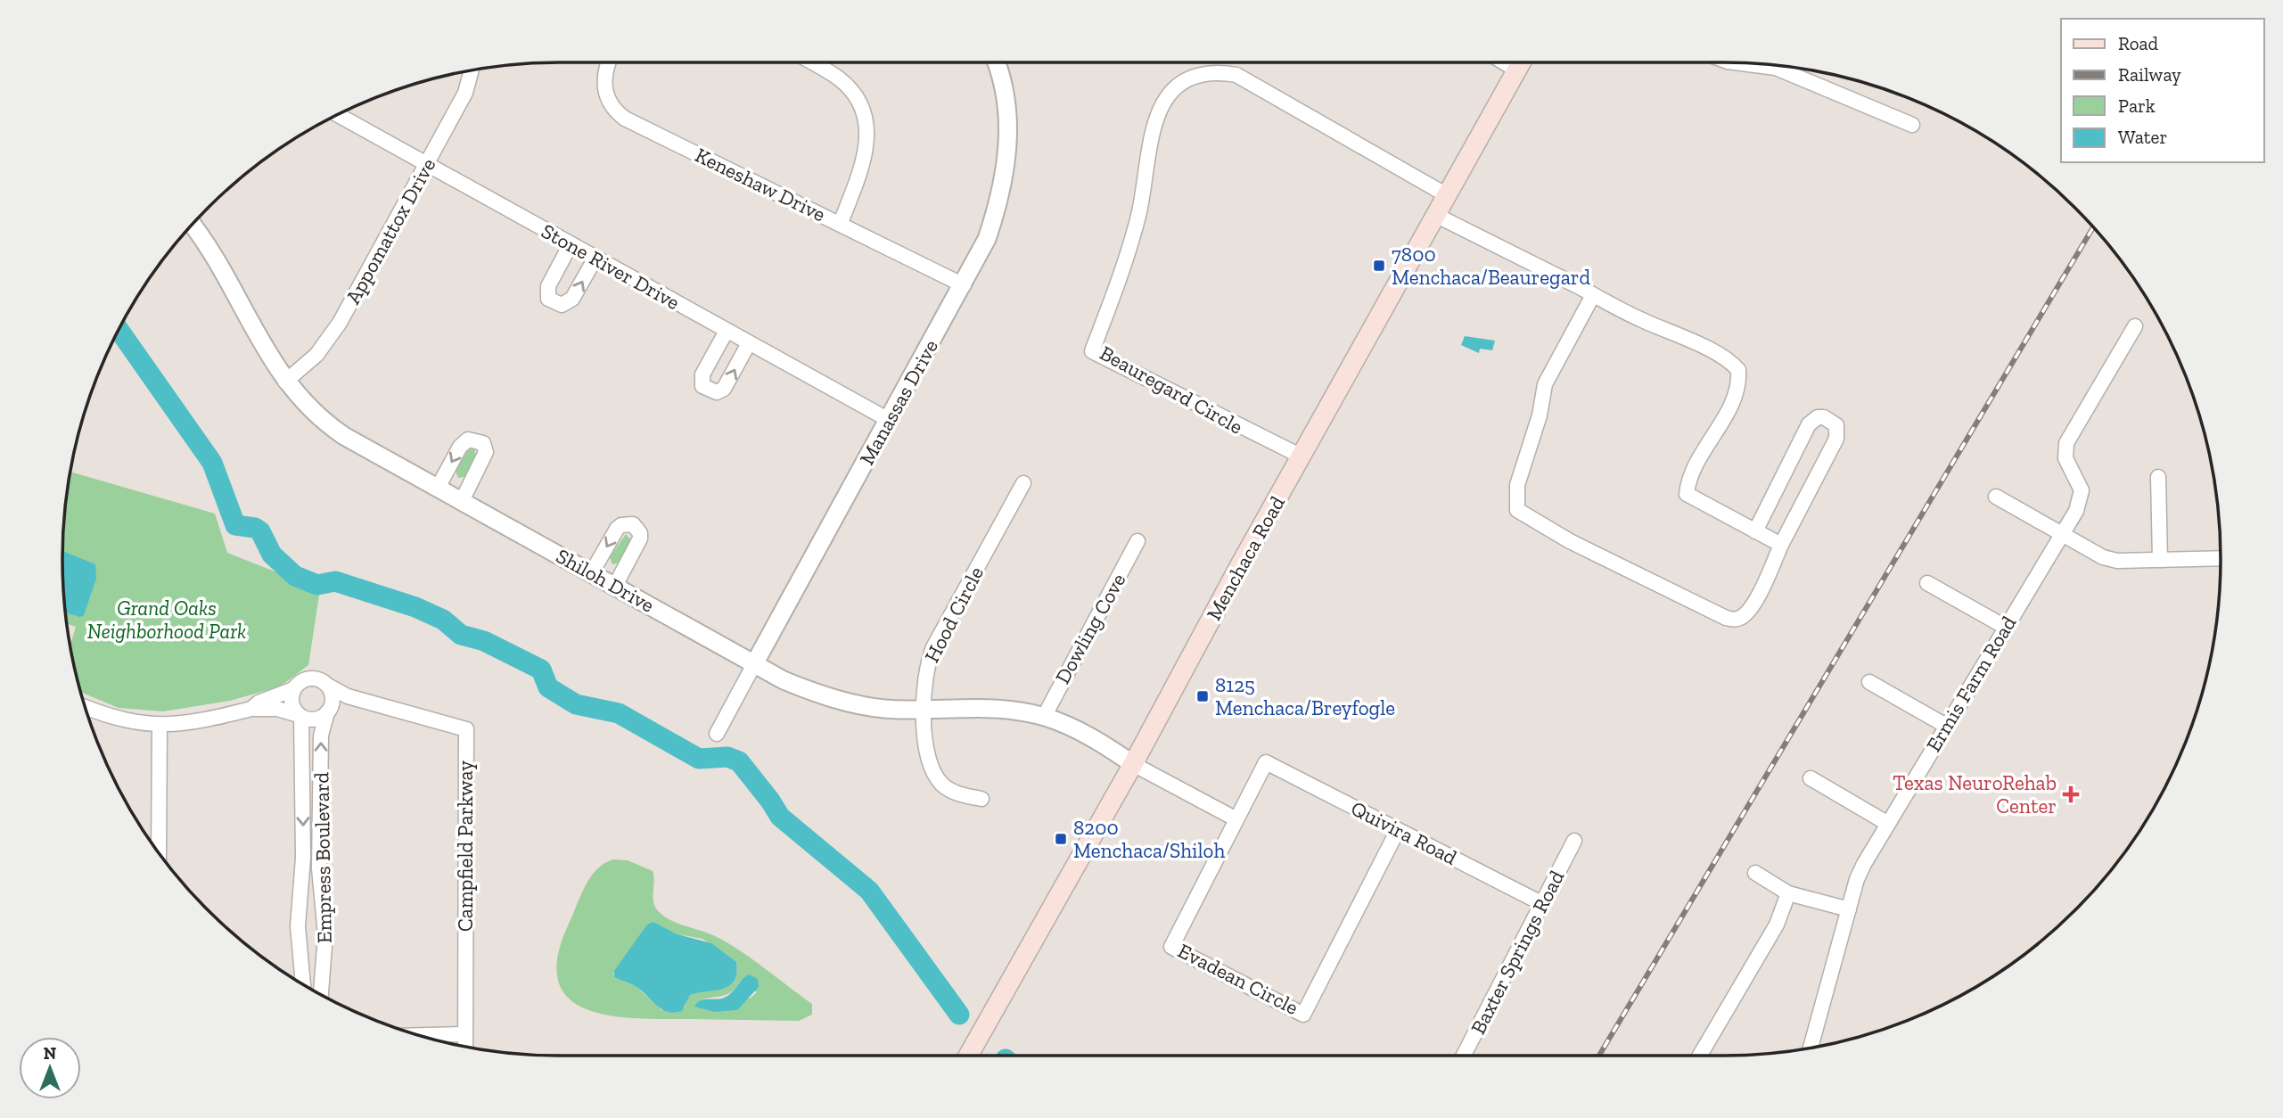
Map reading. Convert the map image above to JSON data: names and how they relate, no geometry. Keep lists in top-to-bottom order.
{
  "streets": {
    "main road": ["Menchaca Road"],
    "street": [
      "Keneshaw Drive",
      "Appomattox Drive",
      "Stone River Drive",
      "Beauregard Circle",
      "Manassas Drive",
      "Shiloh Drive",
      "Hood Circle",
      "Dowling Cove",
      "Ermis Farm Road",
      "Quivira Road",
      "Campfield Parkway",
      "Empress Boulevard",
      "Baxter Springs Road",
      "Evadean Circle"
    ]
  },
  "crossings": [
    ["Keneshaw Drive", "Manassas Drive"],
    ["Appomattox Drive", "Stone River Drive"],
    ["Appomattox Drive", "Shiloh Drive"],
    ["Stone River Drive", "Manassas Drive"],
    ["Beauregard Circle", "Menchaca Road"],
    ["Manassas Drive", "Shiloh Drive"],
    ["Menchaca Road", "Shiloh Drive"],
    ["Shiloh Drive", "Hood Circle"],
    ["Shiloh Drive", "Dowling Cove"],
    ["Quivira Road", "Baxter Springs Road"],
    ["Quivira Road", "Evadean Circle"],
    ["Campfield Parkway", "Empress Boulevard"]
  ],
  "parks": ["Grand Oaks Neighborhood Park"],
  "places": {
    "transit": ["7800 Menchaca/Beauregard", "8125 Menchaca/Breyfogle", "8200 Menchaca/Shiloh"],
    "health": ["Texas NeuroRehab Center"]
  },
  "legend": [
    "Road",
    "Railway",
    "Park",
    "Water"
  ],
  "north": "top"
}
